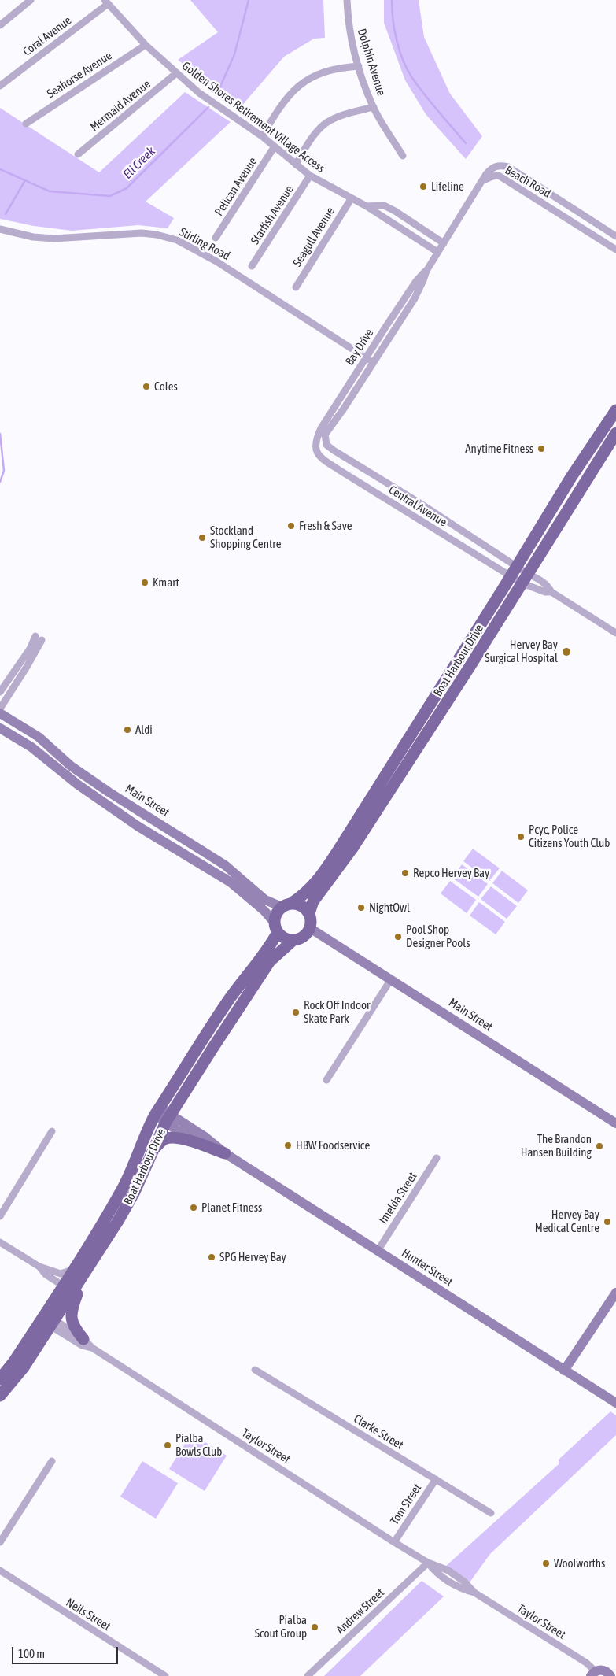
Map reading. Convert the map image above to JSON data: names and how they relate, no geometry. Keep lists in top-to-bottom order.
{
  "streets": {
    "main road": ["Boat Harbour Drive"],
    "street": [
      "Coral Avenue",
      "Dolphin Avenue",
      "Seahorse Avenue",
      "Mermaid Avenue",
      "Golden Shores Retirement Village Access",
      "Beach Road",
      "Pelican Avenue",
      "Starfish Avenue",
      "Seagull Avenue",
      "Stirling Road",
      "Bay Drive",
      "Central Avenue",
      "Main Street",
      "Imelda Street",
      "Hunter Street",
      "Clarke Street",
      "Taylor Street",
      "Tom Street",
      "Andrew Street",
      "Neils Street"
    ]
  },
  "crossings": [
    ["Coral Avenue", "Golden Shores Retirement Village Access"],
    ["Dolphin Avenue", "Golden Shores Retirement Village Access"],
    ["Seahorse Avenue", "Golden Shores Retirement Village Access"],
    ["Mermaid Avenue", "Golden Shores Retirement Village Access"],
    ["Golden Shores Retirement Village Access", "Pelican Avenue"],
    ["Golden Shores Retirement Village Access", "Starfish Avenue"],
    ["Golden Shores Retirement Village Access", "Seagull Avenue"],
    ["Golden Shores Retirement Village Access", "Bay Drive"],
    ["Beach Road", "Bay Drive"],
    ["Stirling Road", "Bay Drive"],
    ["Bay Drive", "Central Avenue"],
    ["Central Avenue", "Boat Harbour Drive"],
    ["Boat Harbour Drive", "Main Street"],
    ["Boat Harbour Drive", "Hunter Street"],
    ["Boat Harbour Drive", "Taylor Street"],
    ["Imelda Street", "Hunter Street"],
    ["Clarke Street", "Tom Street"],
    ["Taylor Street", "Tom Street"],
    ["Taylor Street", "Andrew Street"]
  ],
  "water": ["Eli Creek"],
  "places": [
    "Lifeline",
    "Coles",
    "Anytime Fitness",
    "Fresh & Save",
    "Stockland Shopping Centre",
    "Kmart",
    "Hervey Bay Surgical Hospital",
    "Aldi",
    "Pcyc, Police Citizens Youth Club",
    "Repco Hervey Bay",
    "NightOwl",
    "Pool Shop Designer Pools",
    "Rock Off Indoor Skate Park",
    "HBW Foodservice",
    "The Brandon Hansen Building",
    "Planet Fitness",
    "Hervey Bay Medical Centre",
    "SPG Hervey Bay",
    "Pialba Bowls Club",
    "Woolworths",
    "Pialba Scout Group"
  ],
  "scale_bar": "100 m"
}
